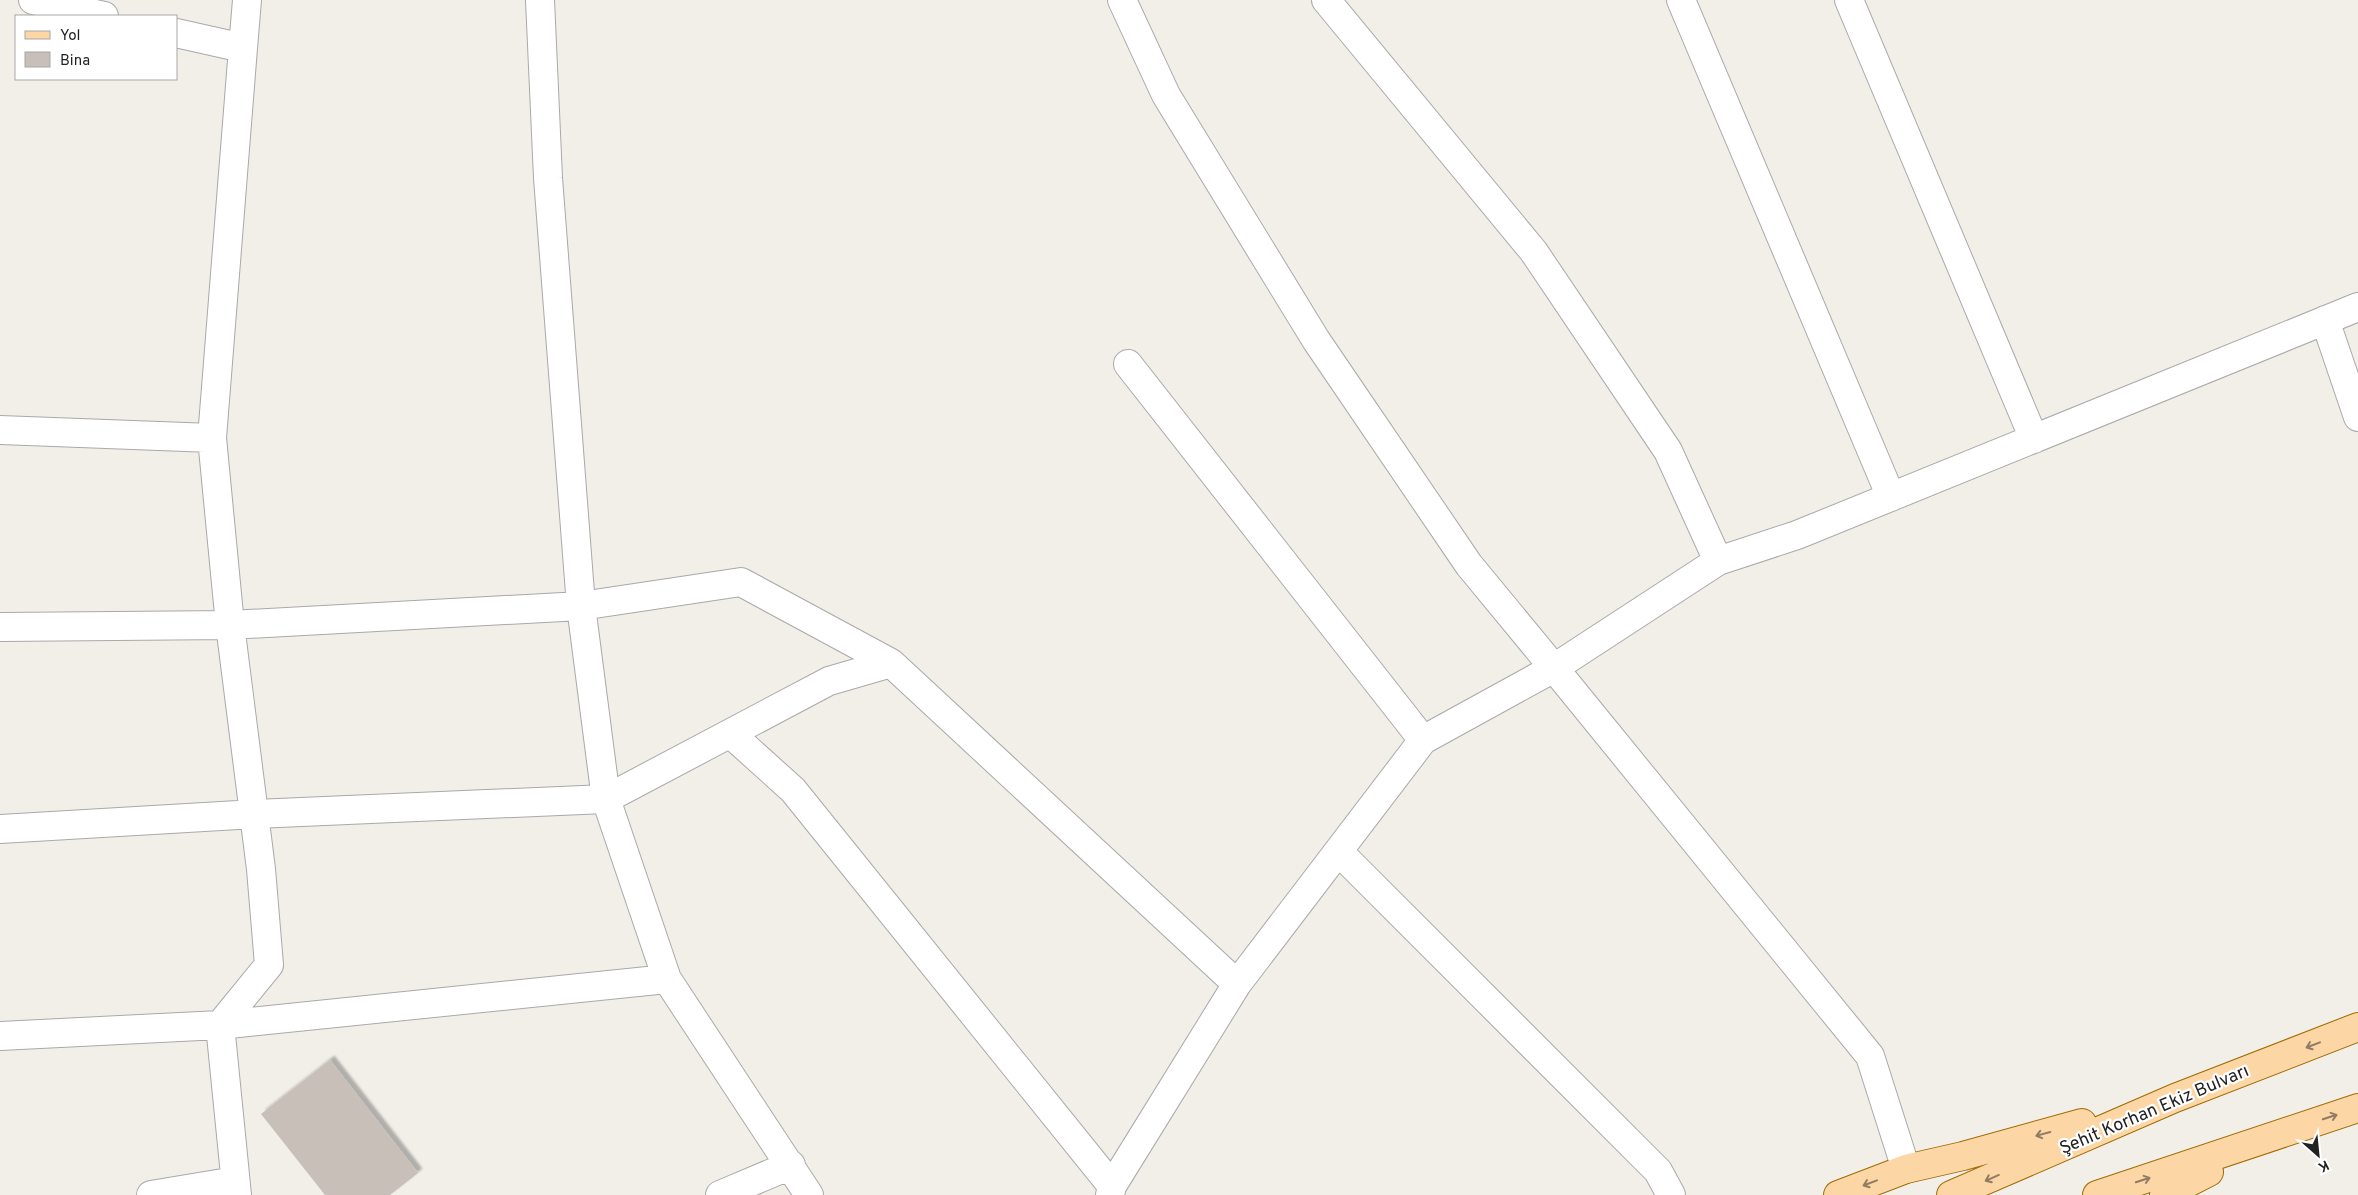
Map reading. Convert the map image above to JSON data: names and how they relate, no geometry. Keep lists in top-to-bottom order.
{
  "streets": {
    "main road": ["Şehit Korhan Ekiz Bulvarı"]
  },
  "legend": ["Yol", "Bina"],
  "north": "bottom right"
}
